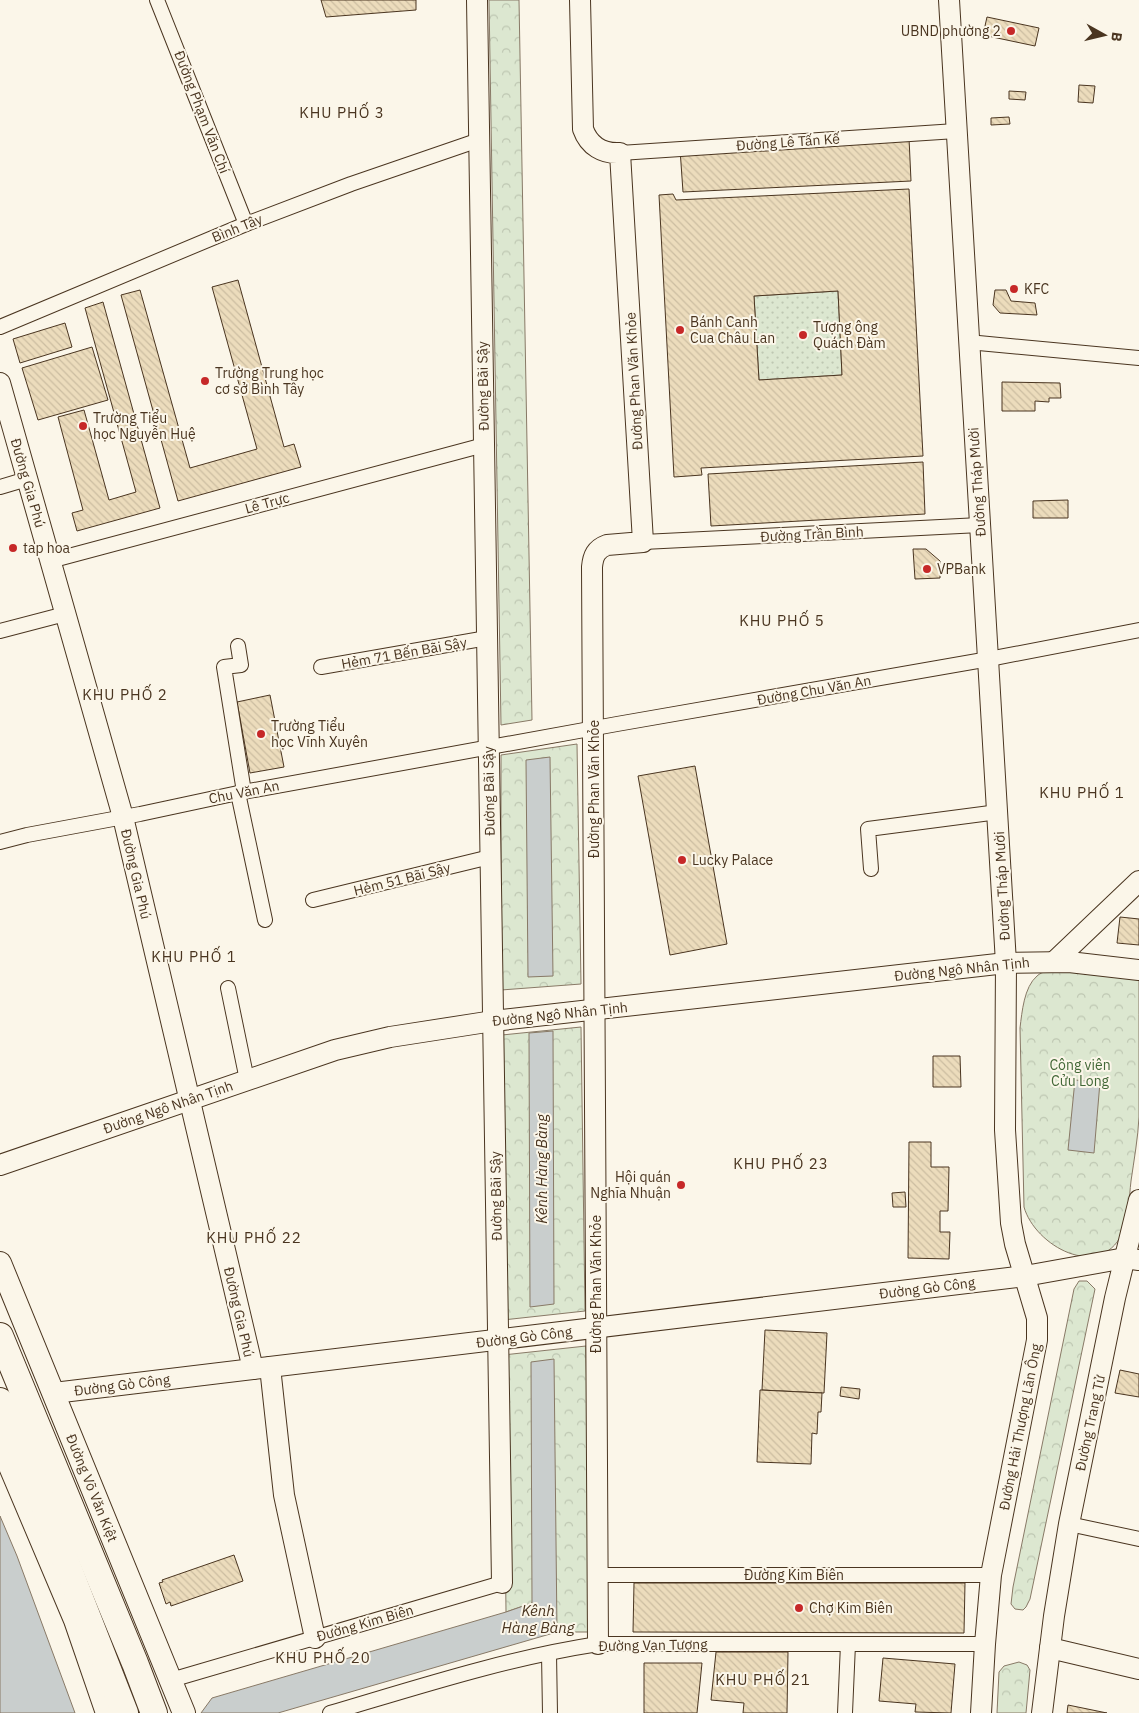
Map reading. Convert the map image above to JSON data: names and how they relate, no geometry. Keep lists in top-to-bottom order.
{
  "streets": {
    "highway": ["Đường Võ Văn Kiệt"],
    "street": [
      "Đường Phạm Văn Chí",
      "Đường Lê Tấn Kế",
      "Bình Tây",
      "Đường Phan Văn Khỏe",
      "Đường Bãi Sậy",
      "Đường Tháp Mười",
      "Đường Gia Phú",
      "Lê Trực",
      "Đường Trần Bình",
      "Hẻm 71 Bến Bãi Sậy",
      "Đường Chu Văn An",
      "Chu Văn An",
      "Hẻm 51 Bãi Sậy",
      "Đường Ngô Nhân Tịnh",
      "Đường Gò Công",
      "Đường Trang Tử",
      "Đường Hải Thượng Lãn Ông",
      "Đường Kim Biên",
      "Đường Vạn Tượng"
    ]
  },
  "crossings": [
    ["Đường Phạm Văn Chí", "Bình Tây"],
    ["Đường Lê Tấn Kế", "Đường Phan Văn Khỏe"],
    ["Đường Lê Tấn Kế", "Đường Tháp Mười"],
    ["Bình Tây", "Đường Bãi Sậy"],
    ["Đường Phan Văn Khỏe", "Đường Trần Bình"],
    ["Đường Phan Văn Khỏe", "Đường Chu Văn An"],
    ["Đường Phan Văn Khỏe", "Đường Ngô Nhân Tịnh"],
    ["Đường Phan Văn Khỏe", "Đường Gò Công"],
    ["Đường Phan Văn Khỏe", "Đường Kim Biên"],
    ["Đường Phan Văn Khỏe", "Đường Vạn Tượng"],
    ["Đường Bãi Sậy", "Lê Trực"],
    ["Đường Bãi Sậy", "Hẻm 71 Bến Bãi Sậy"],
    ["Đường Bãi Sậy", "Đường Chu Văn An"],
    ["Đường Bãi Sậy", "Chu Văn An"],
    ["Đường Bãi Sậy", "Hẻm 51 Bãi Sậy"],
    ["Đường Bãi Sậy", "Đường Ngô Nhân Tịnh"],
    ["Đường Bãi Sậy", "Đường Gò Công"],
    ["Đường Bãi Sậy", "Đường Kim Biên"],
    ["Đường Tháp Mười", "Đường Trần Bình"],
    ["Đường Tháp Mười", "Đường Chu Văn An"],
    ["Đường Tháp Mười", "Đường Ngô Nhân Tịnh"],
    ["Đường Tháp Mười", "Đường Hải Thượng Lãn Ông"],
    ["Đường Gia Phú", "Lê Trực"],
    ["Đường Gia Phú", "Chu Văn An"],
    ["Đường Gia Phú", "Đường Ngô Nhân Tịnh"],
    ["Đường Gia Phú", "Đường Gò Công"],
    ["Đường Gia Phú", "Đường Kim Biên"],
    ["Đường Chu Văn An", "Chu Văn An"],
    ["Đường Ngô Nhân Tịnh", "Đường Hải Thượng Lãn Ông"],
    ["Đường Gò Công", "Đường Trang Tử"],
    ["Đường Gò Công", "Đường Hải Thượng Lãn Ông"],
    ["Đường Gò Công", "Đường Võ Văn Kiệt"],
    ["Đường Hải Thượng Lãn Ông", "Đường Kim Biên"],
    ["Đường Hải Thượng Lãn Ông", "Đường Vạn Tượng"],
    ["Đường Võ Văn Kiệt", "Đường Kim Biên"]
  ],
  "districts": [
    "KHU PHỐ 3",
    "KHU PHỐ 5",
    "KHU PHỐ 2",
    "KHU PHỐ 1",
    "KHU PHỐ 1",
    "KHU PHỐ 23",
    "KHU PHỐ 22",
    "KHU PHỐ 20",
    "KHU PHỐ 21"
  ],
  "water": ["Kênh Hàng Bàng"],
  "parks": ["Công viên Cửu Long"],
  "places": [
    "UBND phường 2",
    "KFC",
    "Bánh Canh Cua Châu Lan",
    "Tượng ông Quách Đàm",
    "Trường Trung học cơ sở Bình Tây",
    "Trường Tiểu học Nguyễn Huệ",
    "tap hoa",
    "VPBank",
    "Trường Tiểu học Vĩnh Xuyên",
    "Lucky Palace",
    "Hội quán Nghĩa Nhuận",
    "Chợ Kim Biên"
  ],
  "north": "right"
}
